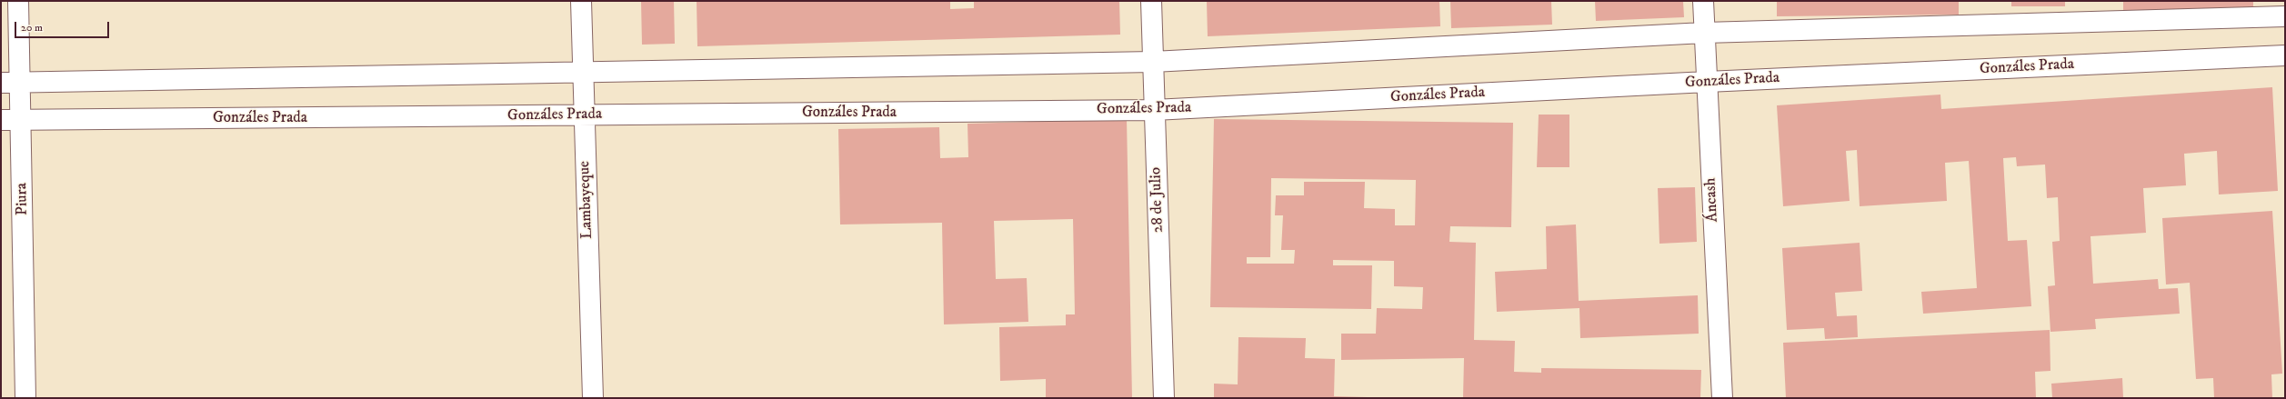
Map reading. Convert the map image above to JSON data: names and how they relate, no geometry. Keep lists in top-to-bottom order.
{
  "streets": {
    "street": [
      "Gonzáles Prada",
      "Piura",
      "Lambayeque",
      "28 de Julio",
      "Áncash"
    ]
  },
  "crossings": [
    ["Gonzáles Prada", "Piura"],
    ["Gonzáles Prada", "Lambayeque"],
    ["Gonzáles Prada", "28 de Julio"],
    ["Gonzáles Prada", "Áncash"]
  ],
  "scale_bar": "20 m"
}
